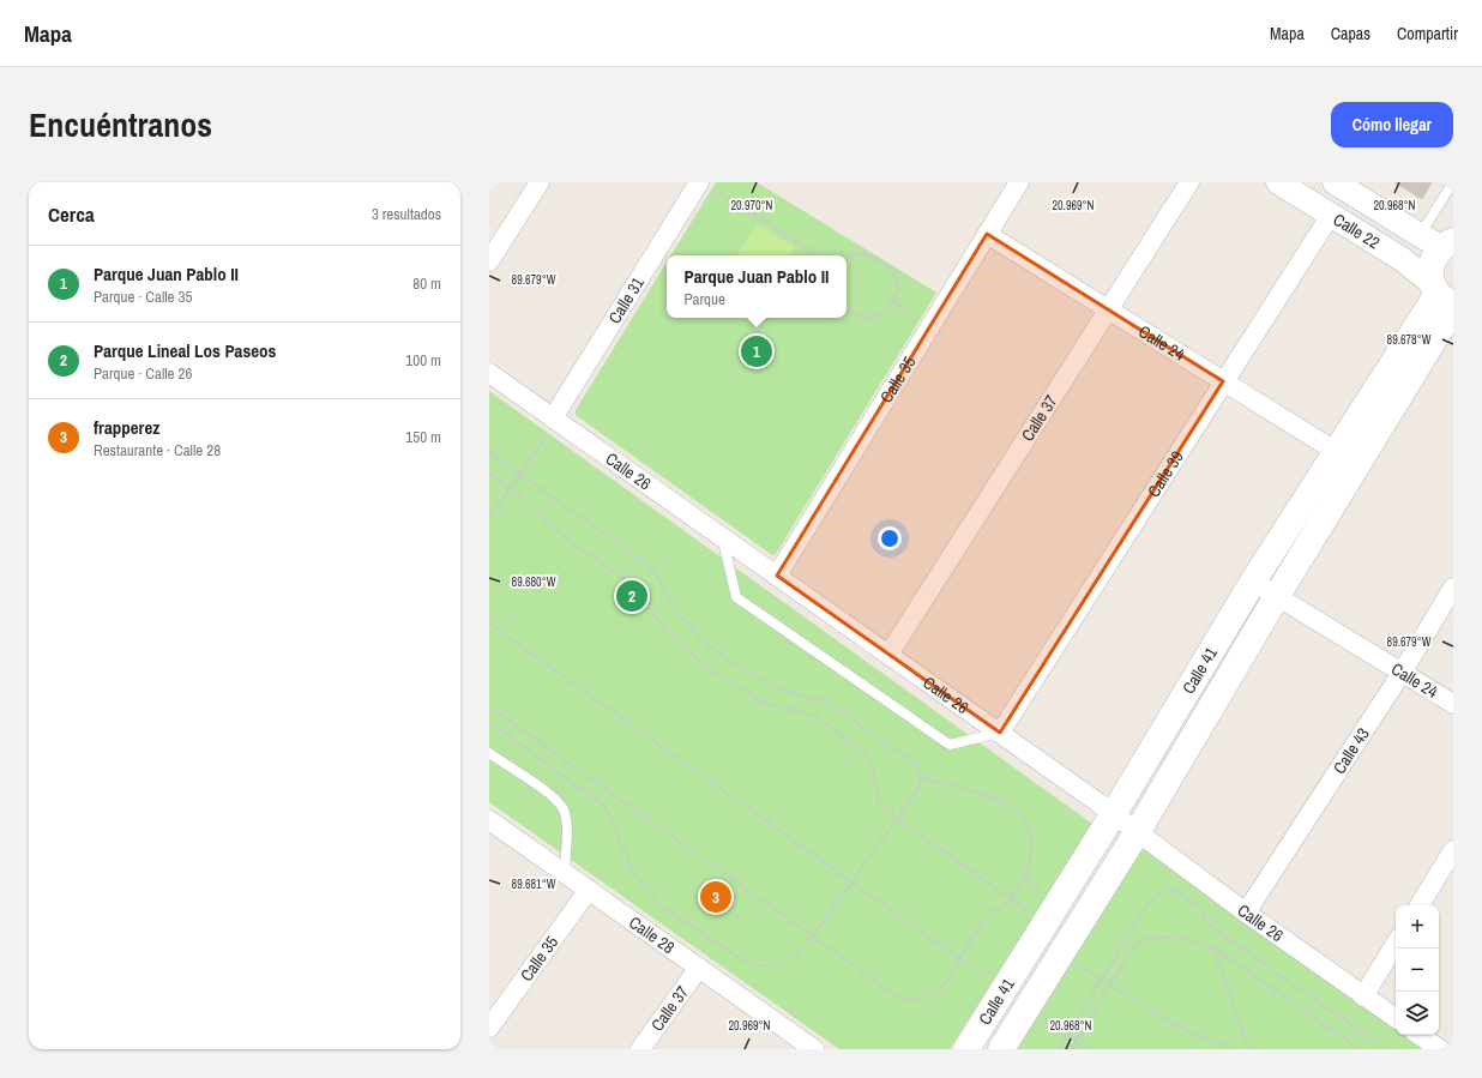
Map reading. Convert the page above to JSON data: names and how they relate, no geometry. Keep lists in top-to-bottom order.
{
  "streets": {
    "main road": ["Calle 41"],
    "street": [
      "Calle 22",
      "Calle 31",
      "Calle 24",
      "Calle 35",
      "Calle 37",
      "Calle 26",
      "Calle 39",
      "Calle 43",
      "Calle 28"
    ]
  },
  "crossings": [
    ["Calle 22", "Calle 39"],
    ["Calle 22", "Calle 41"],
    ["Calle 31", "Calle 26"],
    ["Calle 24", "Calle 35"],
    ["Calle 24", "Calle 37"],
    ["Calle 24", "Calle 39"],
    ["Calle 24", "Calle 41"],
    ["Calle 24", "Calle 43"],
    ["Calle 35", "Calle 26"],
    ["Calle 35", "Calle 28"],
    ["Calle 37", "Calle 26"],
    ["Calle 37", "Calle 28"],
    ["Calle 26", "Calle 39"],
    ["Calle 26", "Calle 41"],
    ["Calle 26", "Calle 43"]
  ],
  "page": {
    "header": "Mapa",
    "nav": ["Mapa", "Capas", "Compartir"],
    "title": "Encuéntranos",
    "buttons": "Cómo llegar",
    "heading": ["Cerca", "3 resultados"],
    "list": [
      {
        "mark": "1",
        "name": "Parque Juan Pablo II",
        "note": "Parque · Calle 35",
        "value": "80 m"
      },
      {
        "mark": "2",
        "name": "Parque Lineal Los Paseos",
        "note": "Parque · Calle 26",
        "value": "100 m"
      },
      {
        "mark": "3",
        "name": "frapperez",
        "note": "Restaurante · Calle 28",
        "value": "150 m"
      }
    ],
    "popup": ["Parque Juan Pablo II", "Parque"],
    "pins": ["1", "2", "3"],
    "map_buttons": ["+", "−"]
  },
  "coordinates": [
    "20.970°N",
    "20.969°N",
    "20.968°N",
    "89.679°W",
    "89.678°W",
    "89.680°W",
    "89.681°W"
  ]
}
